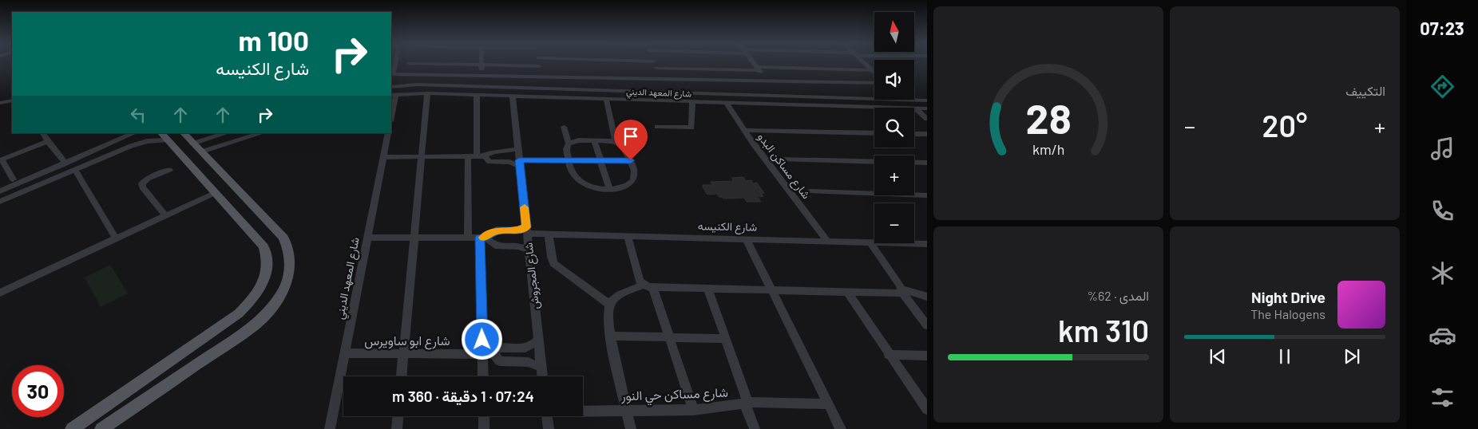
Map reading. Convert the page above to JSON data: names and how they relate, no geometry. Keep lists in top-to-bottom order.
{
  "streets": {
    "street": [
      "شارع المعهد الديني",
      "شارع مساكن البدو",
      "شارع الكنيسه",
      "شارع المجروش",
      "شارع ابو ساويرس",
      "شارع مساكن حي النور"
    ]
  },
  "crossings": [
    ["شارع المعهد الديني", "شارع مساكن البدو"],
    ["شارع المعهد الديني", "شارع الكنيسه"],
    ["شارع المعهد الديني", "شارع المجروش"],
    ["شارع المعهد الديني", "شارع ابو ساويرس"],
    ["شارع مساكن البدو", "شارع الكنيسه"],
    ["شارع الكنيسه", "شارع المجروش"],
    ["شارع المجروش", "شارع ابو ساويرس"]
  ],
  "north": "top",
  "page": {
    "tabs": "07:23",
    "tile": [
      "التكييف",
      ["المدى · 62%", "310 km"]
    ],
    "map_buttons": ["+", "−"],
    "turn": ["100 m", "شارع الكنيسه"],
    "heat": ["−", "20°", "+"],
    "song": ["Night Drive", "The Halogens"],
    "limit": "30",
    "trip": "07:24 · 1 دقيقة · 360 m",
    "gauge": ["28", "km/h"]
  }
}
